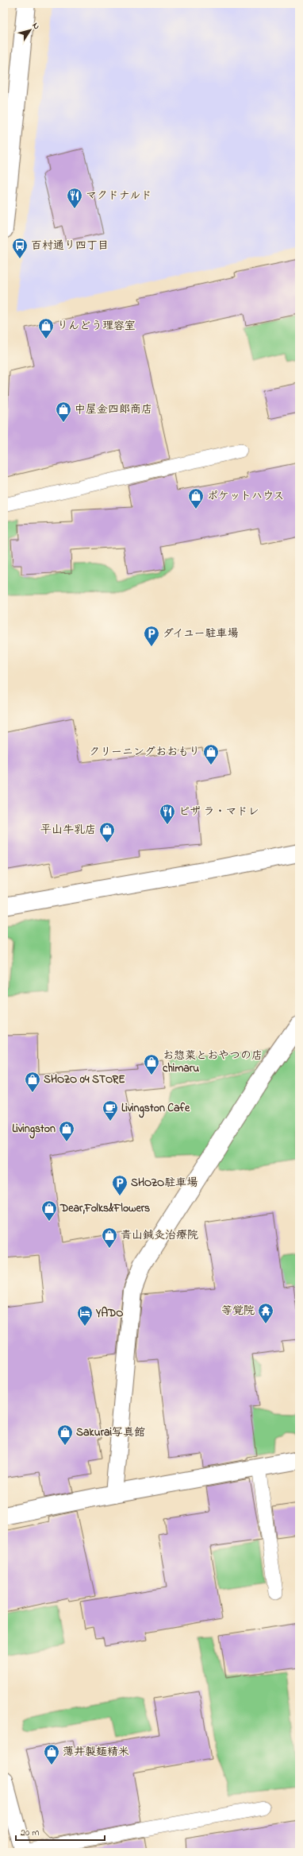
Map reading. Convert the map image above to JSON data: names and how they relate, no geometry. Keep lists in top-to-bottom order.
{
  "places": {
    "restaurant": ["マクドナルド", "ピザ ラ・マドレ"],
    "bus stop": ["百村通り四丁目"],
    "shop": [
      "りんどう理容室",
      "中屋金四郎商店",
      "ポケットハウス",
      "クリーニングおおもり",
      "平山牛乳店",
      "お惣菜とおやつの店 chimaru",
      "SHOZO 04 STORE",
      "Livingston",
      "Dear,Folks&Flowers",
      "青山鍼灸治療院",
      "Sakurai写真館",
      "薄井製麺精米"
    ],
    "parking": ["ダイユー駐車場", "SHOZO駐車場"],
    "cafe": ["Livingston Cafe"],
    "temple": ["等覚院"],
    "hotel": ["YADO"]
  },
  "scale_bar": "20 m",
  "north": "top right"
}
